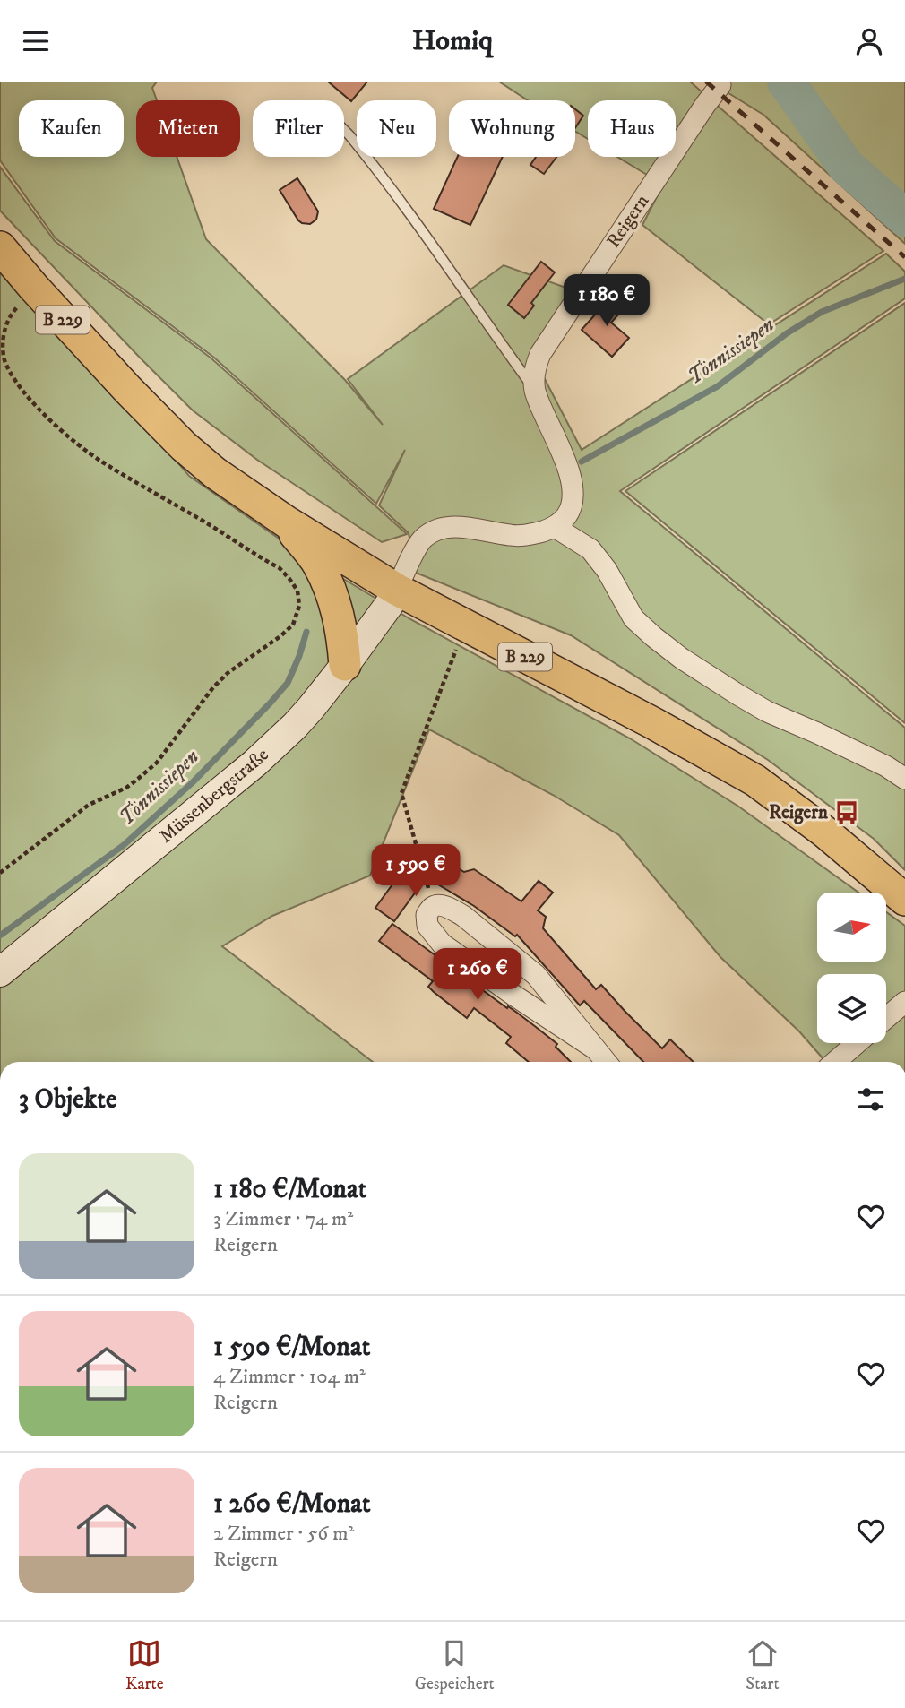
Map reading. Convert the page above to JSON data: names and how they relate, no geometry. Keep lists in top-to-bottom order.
{
  "streets": {
    "main road": ["B 229", "Müssenbergstraße"],
    "street": ["Reigern"]
  },
  "crossings": [
    ["B 229", "Müssenbergstraße"]
  ],
  "water": ["Tönnissiepen"],
  "places": {
    "bus stop": ["Reigern"]
  },
  "north": "right",
  "page": {
    "header": "Homiq",
    "chip": [
      "Kaufen",
      "Mieten",
      "Filter",
      "Neu",
      "Wohnung",
      "Haus"
    ],
    "price": ["1 180 €", "1 590 €", "1 260 €"],
    "heading": "3 Objekte",
    "list": [
      {
        "name": "1 180 €/Monat",
        "note": "3 Zimmer · 74 m² · Reigern"
      },
      {
        "name": "1 590 €/Monat",
        "note": "4 Zimmer · 104 m² · Reigern"
      },
      {
        "name": "1 260 €/Monat",
        "note": "2 Zimmer · 56 m² · Reigern"
      }
    ],
    "tabs": ["Karte", "Gespeichert", "Start"]
  }
}
